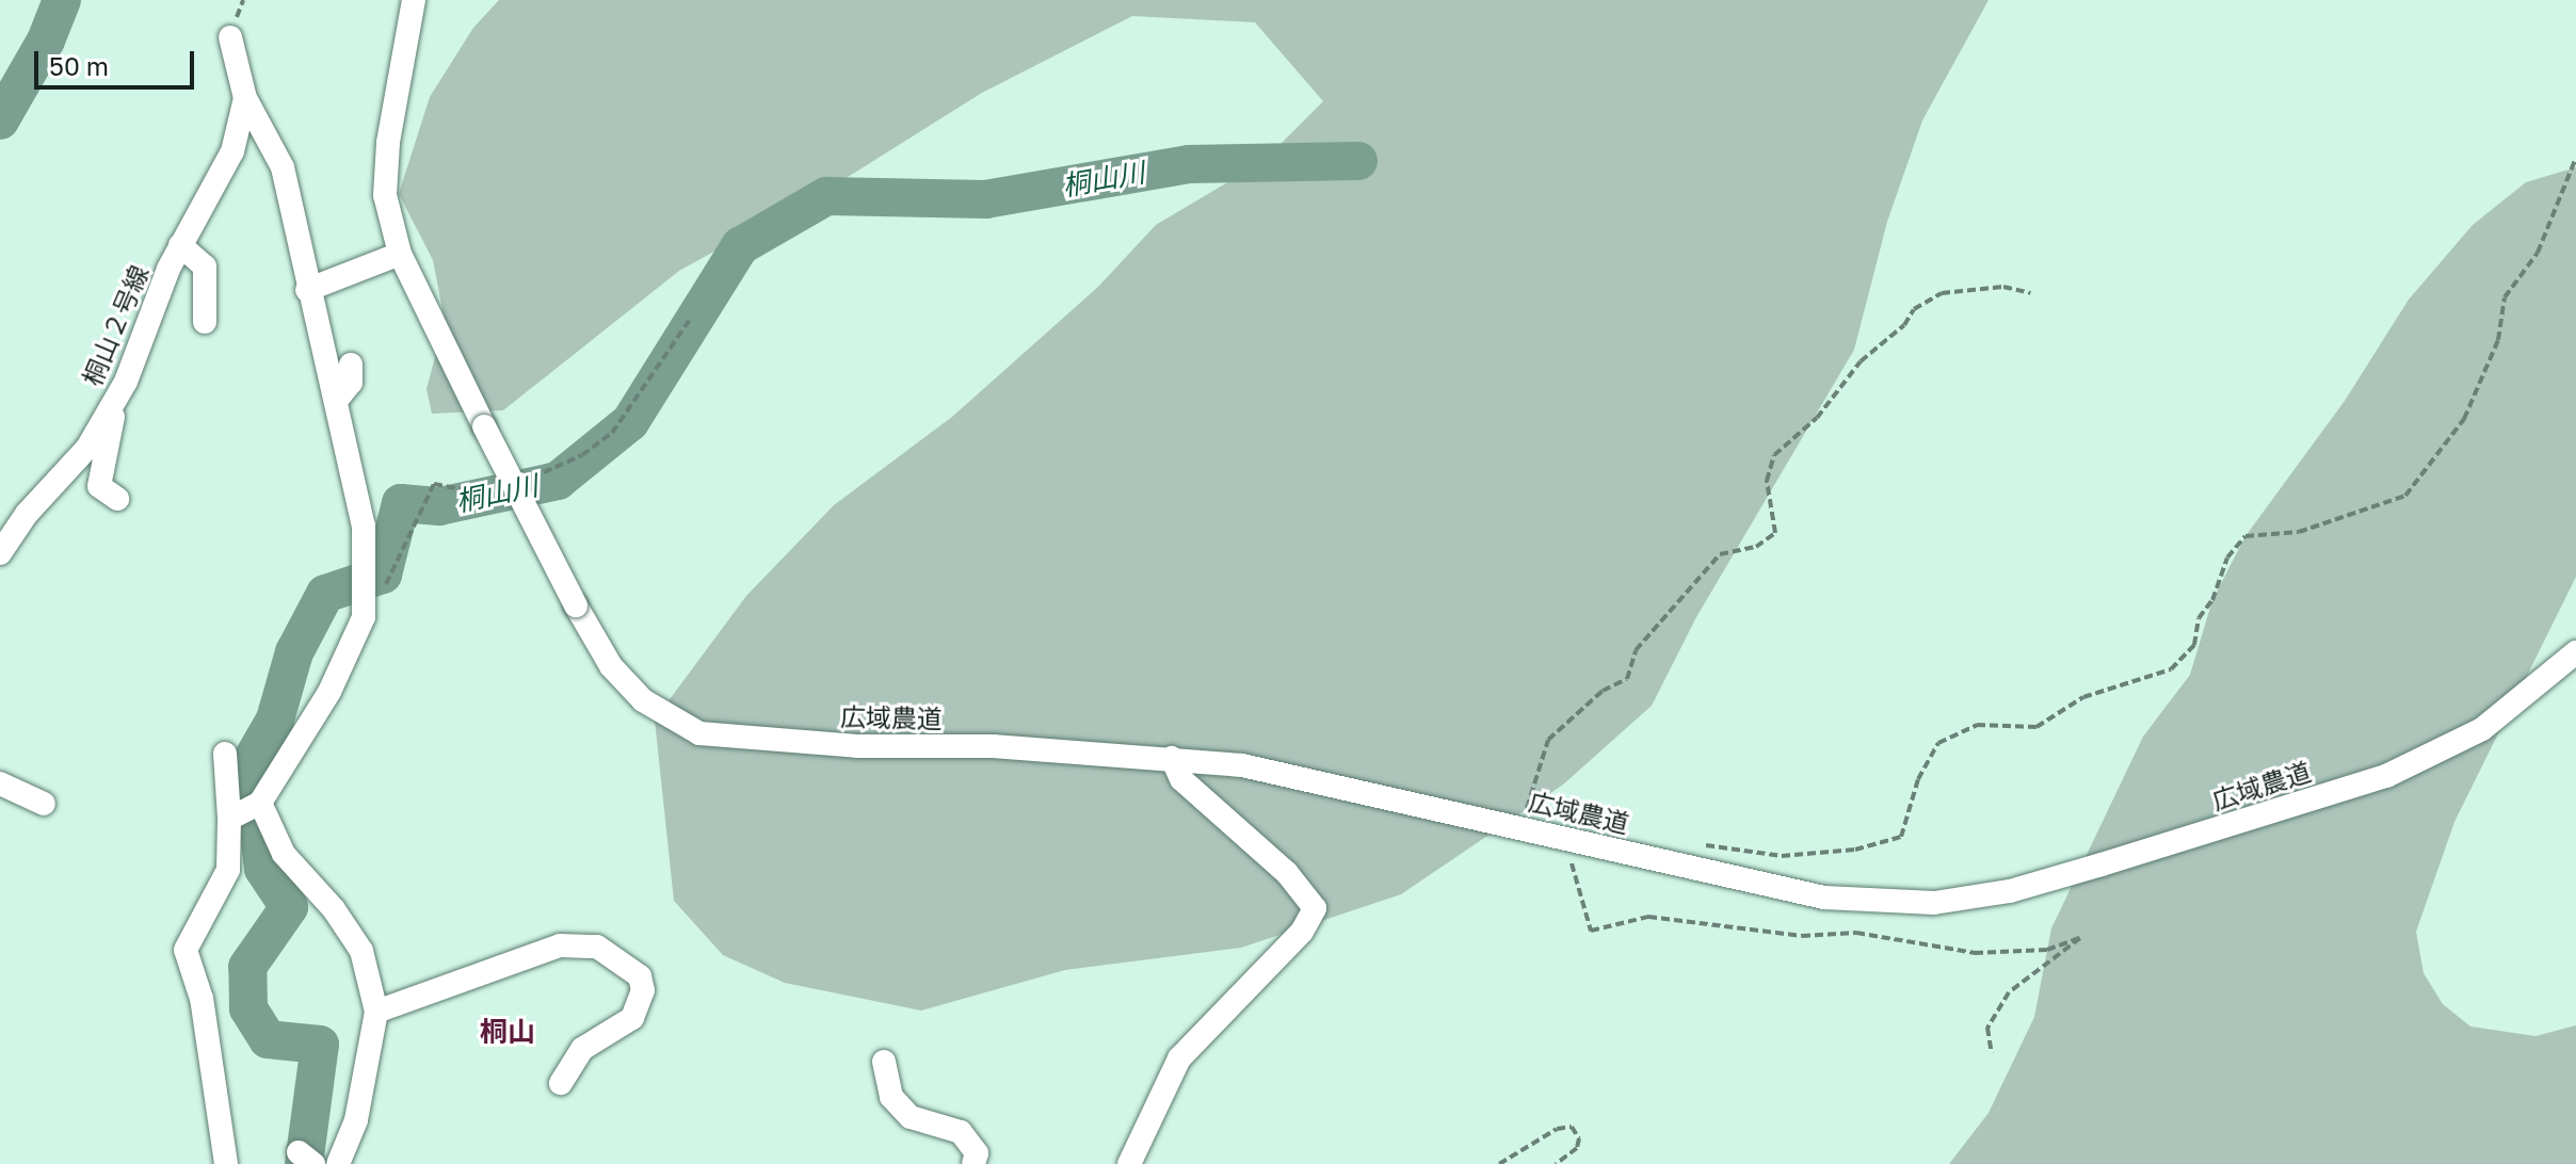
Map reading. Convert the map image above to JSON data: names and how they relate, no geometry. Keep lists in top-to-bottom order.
{
  "streets": {
    "street": ["桐山２号線", "広域農道"]
  },
  "districts": ["桐山"],
  "water": ["桐山川"],
  "scale_bar": "50 m"
}
